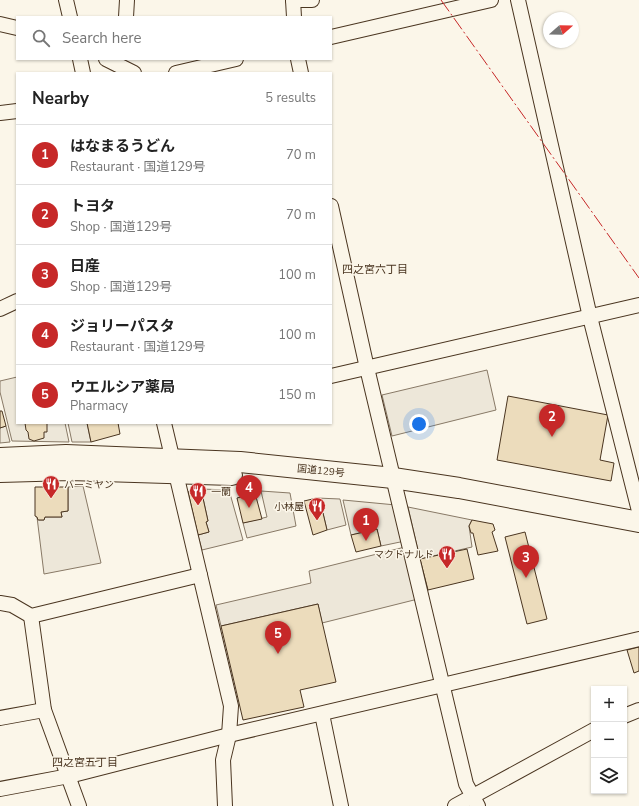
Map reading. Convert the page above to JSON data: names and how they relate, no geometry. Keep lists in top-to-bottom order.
{
  "streets": {
    "highway": ["国道129号"]
  },
  "districts": ["四之宮六丁目", "四之宮五丁目"],
  "places": {
    "restaurant": [
      "バーミヤン",
      "一蘭",
      "小林屋",
      "マクドナルド"
    ]
  },
  "north": "right",
  "page": {
    "search": "Search here",
    "heading": ["Nearby", "5 results"],
    "list": [
      {
        "mark": "1",
        "name": "はなまるうどん",
        "note": "Restaurant · 国道129号",
        "value": "70 m"
      },
      {
        "mark": "2",
        "name": "トヨタ",
        "note": "Shop · 国道129号",
        "value": "70 m"
      },
      {
        "mark": "3",
        "name": "日産",
        "note": "Shop · 国道129号",
        "value": "100 m"
      },
      {
        "mark": "4",
        "name": "ジョリーパスタ",
        "note": "Restaurant · 国道129号",
        "value": "100 m"
      },
      {
        "mark": "5",
        "name": "ウエルシア薬局",
        "note": "Pharmacy",
        "value": "150 m"
      }
    ],
    "pins": [
      "2",
      "4",
      "1",
      "3",
      "5"
    ],
    "map_buttons": ["+", "−"]
  }
}
